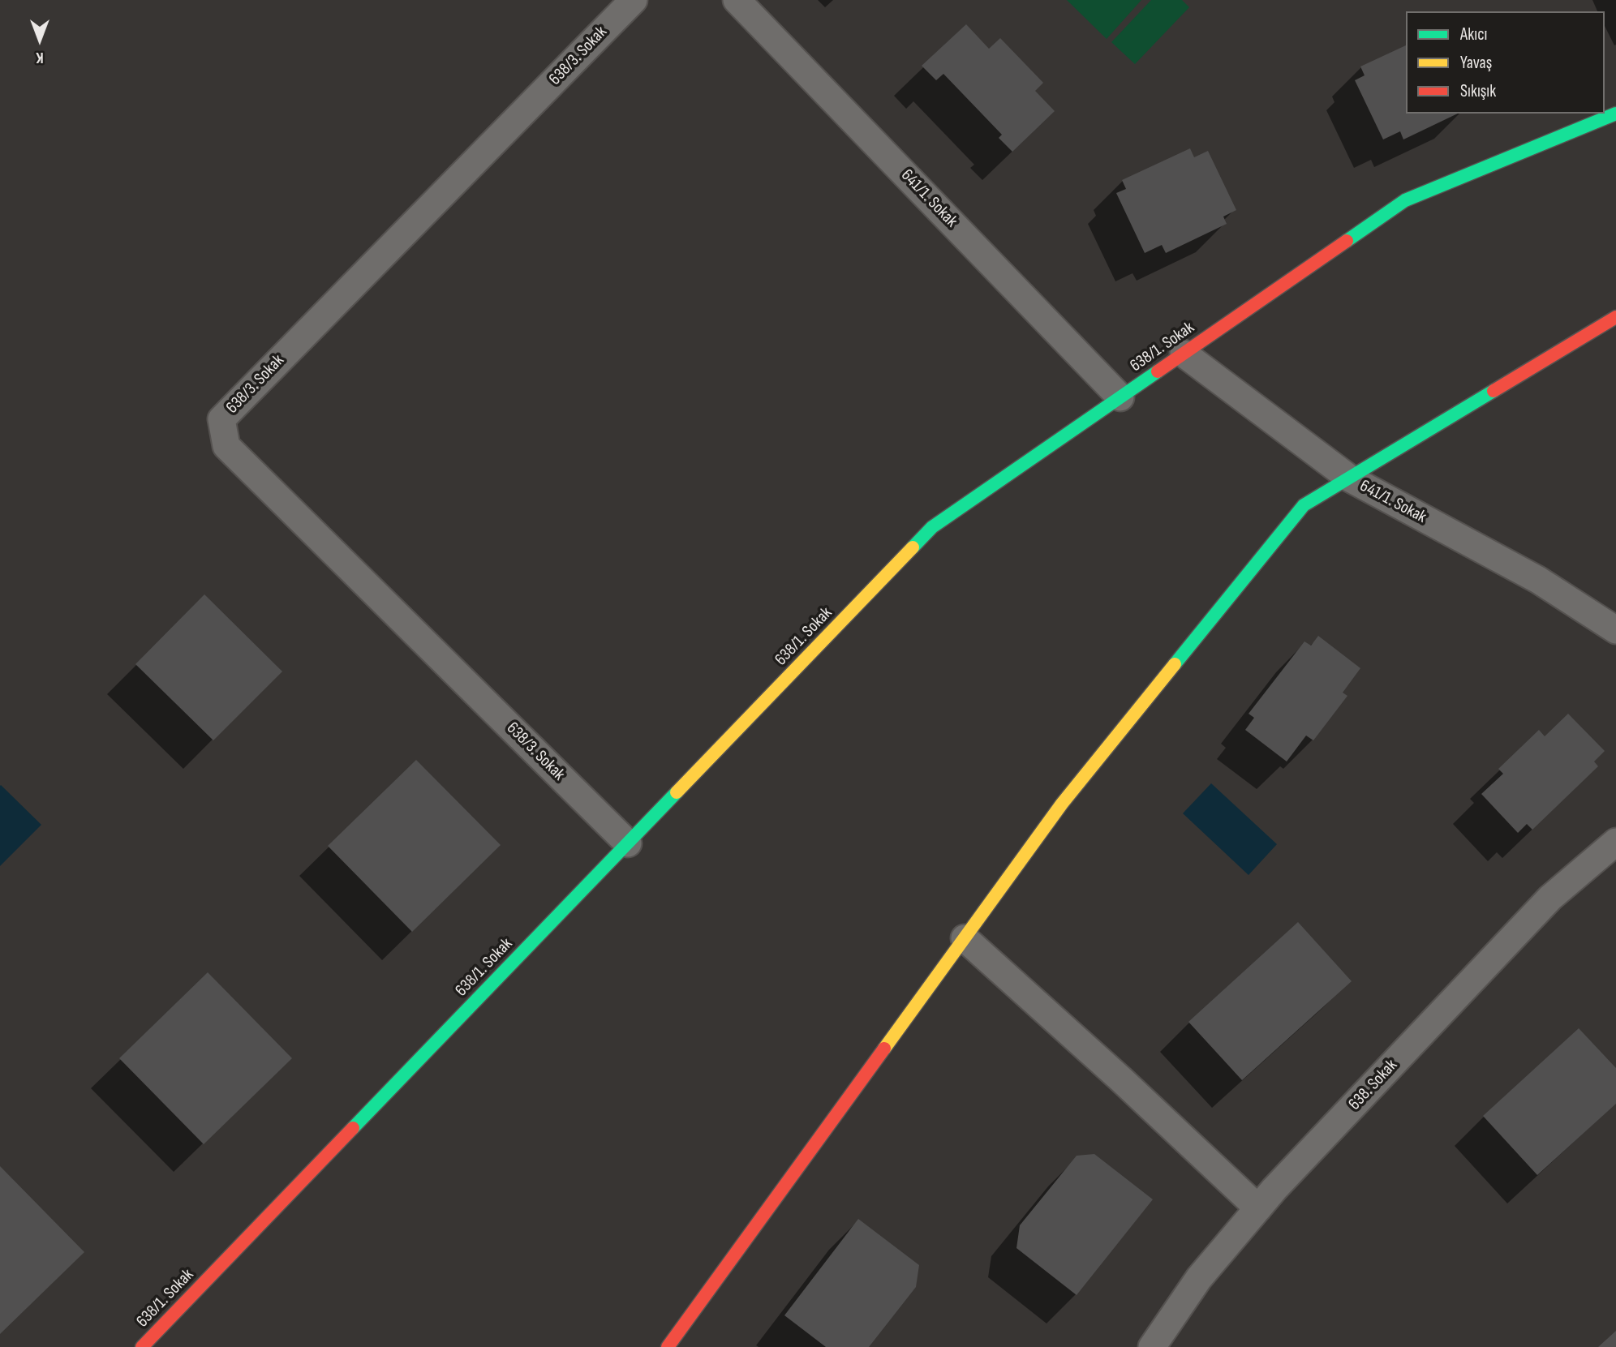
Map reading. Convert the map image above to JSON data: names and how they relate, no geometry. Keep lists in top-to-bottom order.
{
  "streets": {
    "street": [
      "638/3. Sokak",
      "641/1. Sokak",
      "638/1. Sokak",
      "638. Sokak"
    ]
  },
  "crossings": [
    ["638/3. Sokak", "638/1. Sokak"],
    ["641/1. Sokak", "638/1. Sokak"]
  ],
  "legend": ["Akıcı", "Yavaş", "Sıkışık"],
  "north": "bottom"
}
